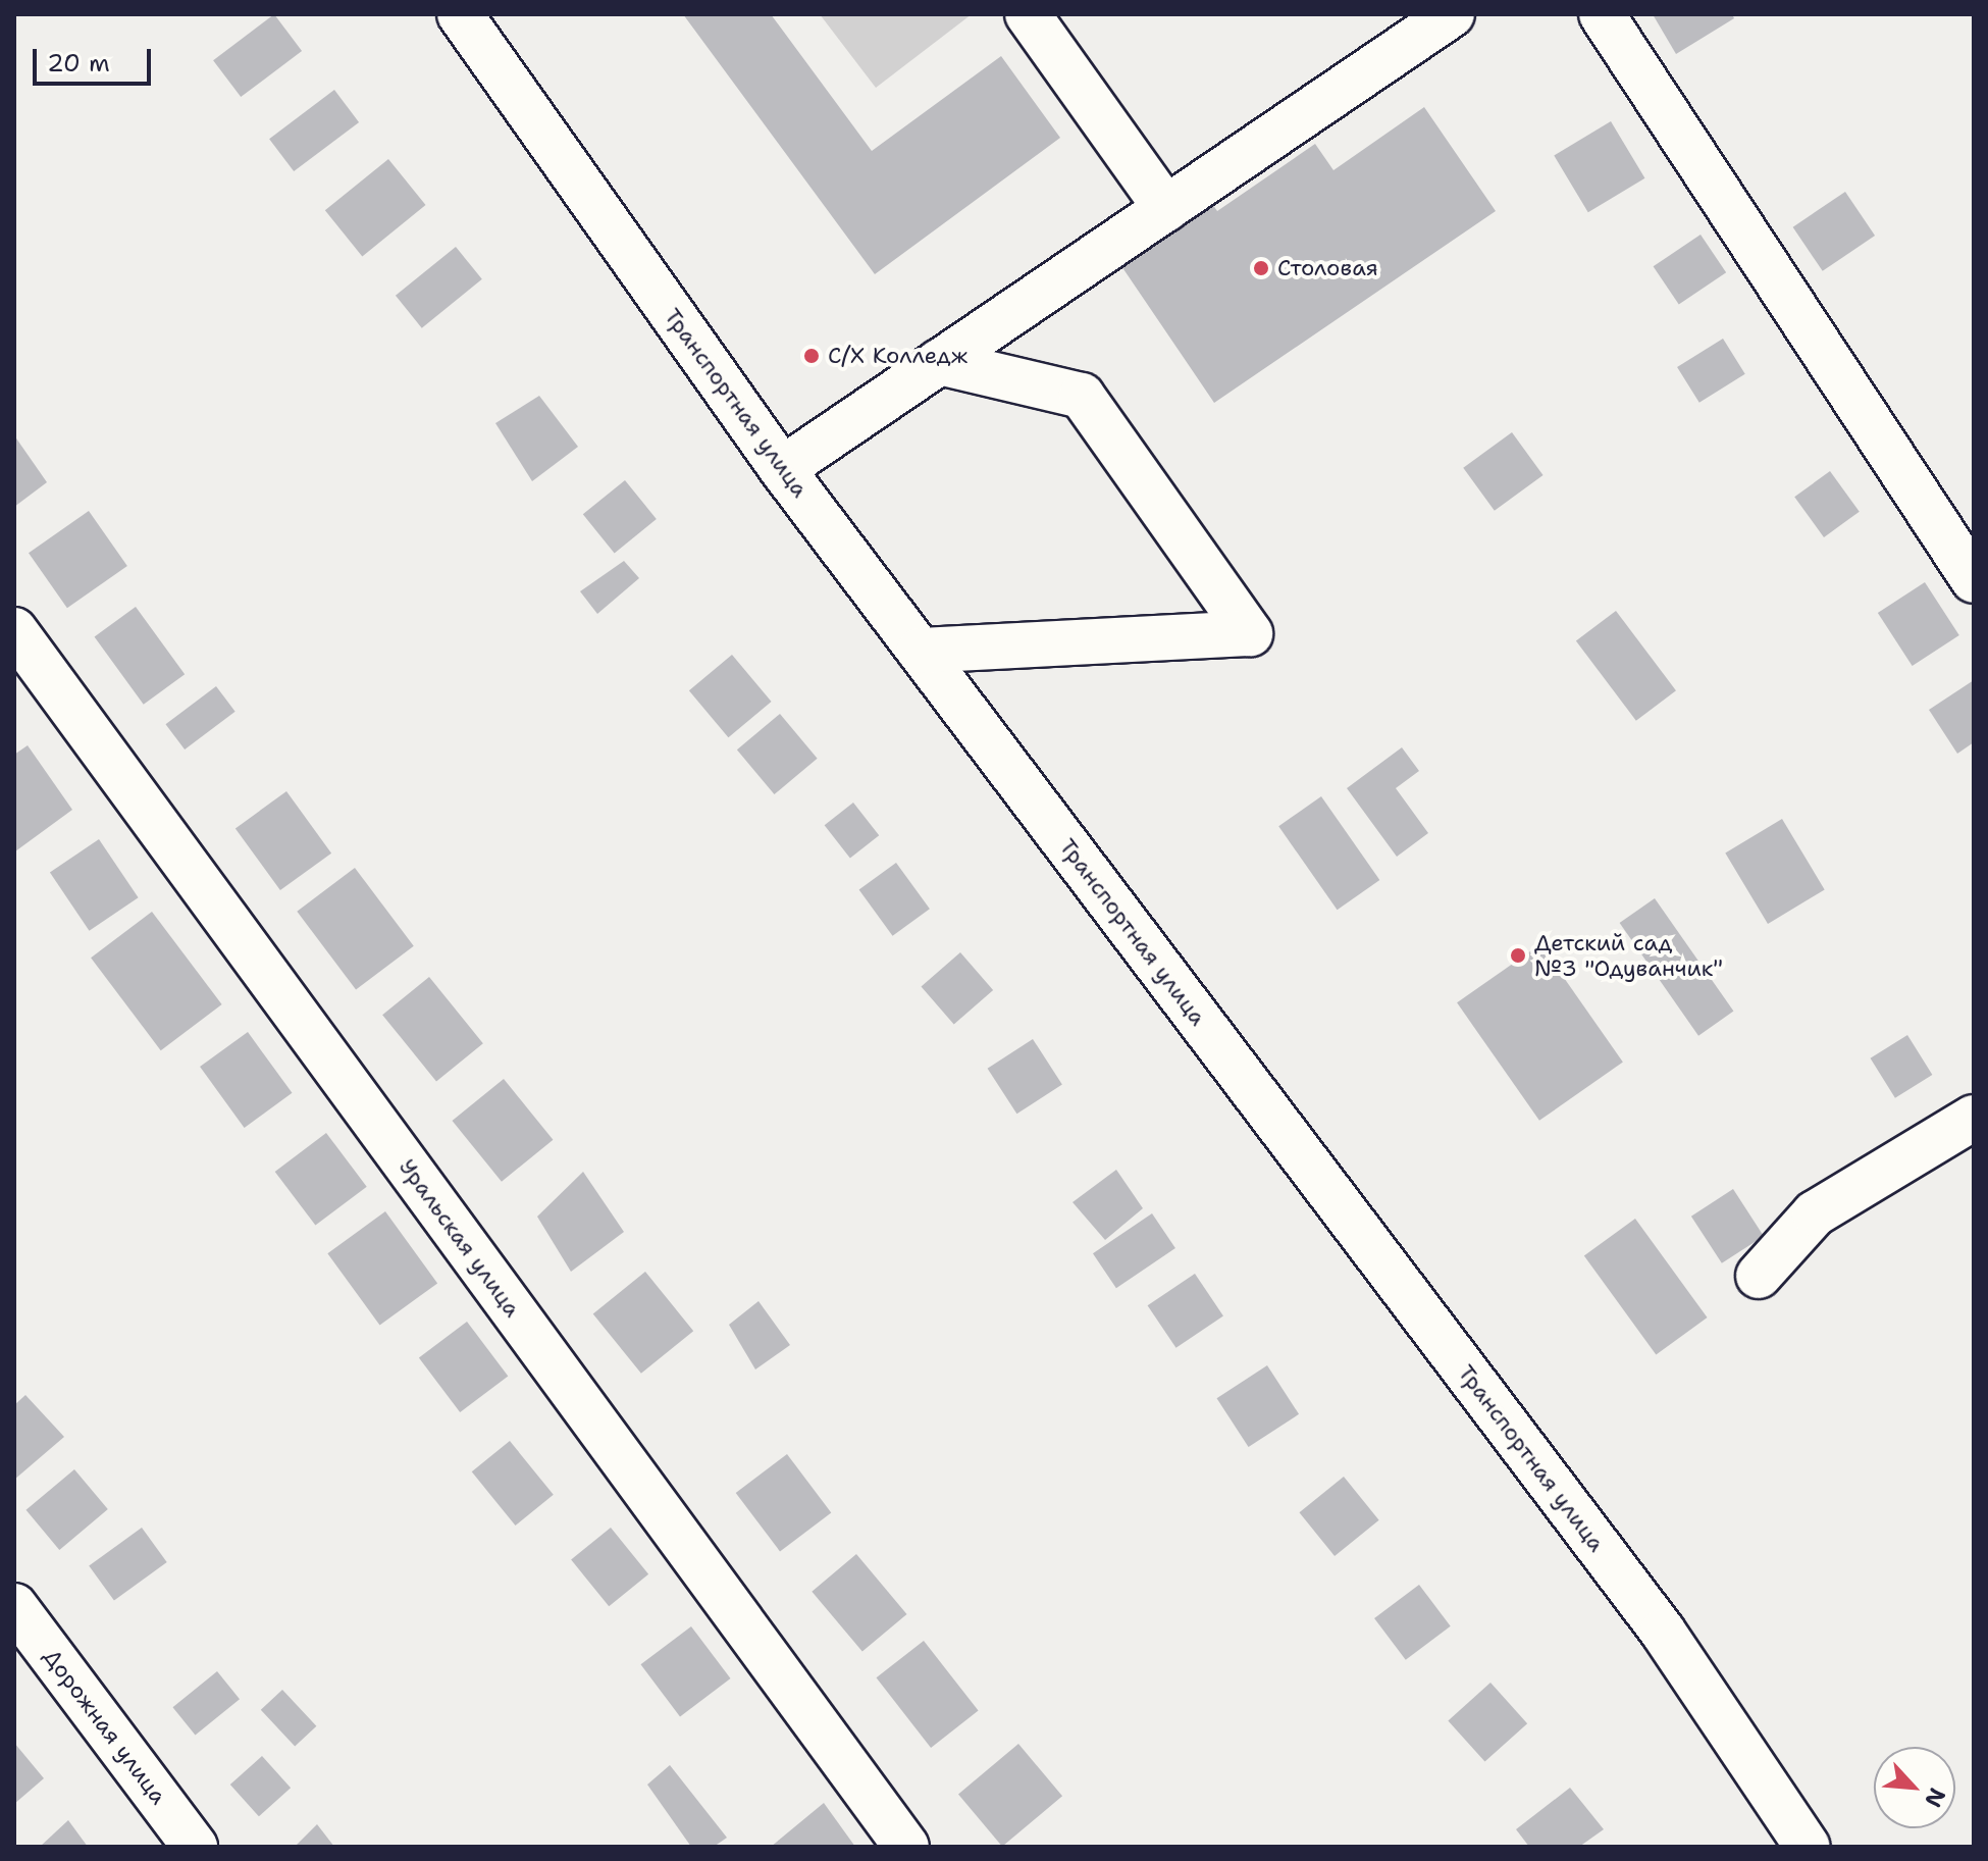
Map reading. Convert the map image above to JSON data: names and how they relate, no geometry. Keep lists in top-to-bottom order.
{
  "streets": {
    "street": ["Транспортная улица", "Уральская улица", "Дорожная улица"]
  },
  "places": ["Столовая", "С/Х Колледж", "Детский сад №3 \"Одуванчик\""],
  "scale_bar": "20 m",
  "north": "bottom right"
}
